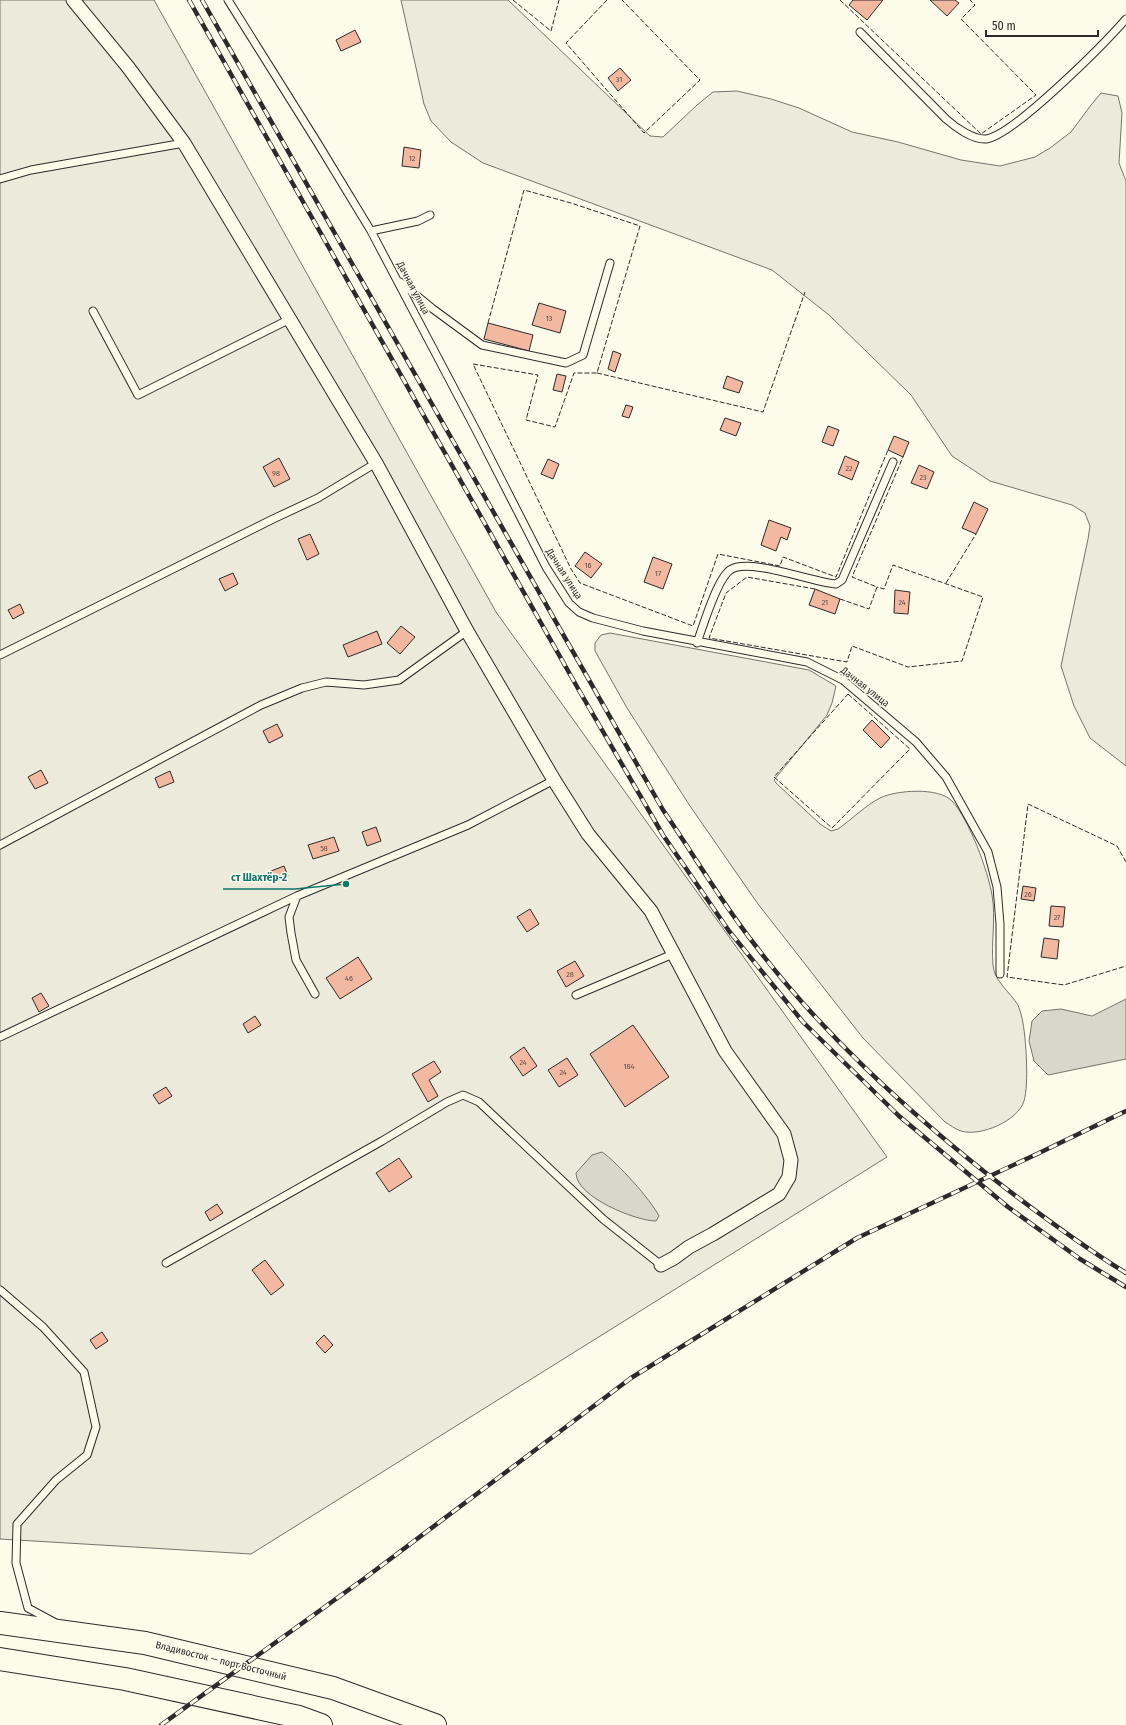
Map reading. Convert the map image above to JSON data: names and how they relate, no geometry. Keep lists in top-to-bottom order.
{
  "streets": {
    "highway": ["Владивосток — порт Восточный"],
    "lane": ["Дачная улица"]
  },
  "places": ["ст Шахтёр-2"],
  "house_numbers": [
    "31",
    "12",
    "13",
    "22",
    "98",
    "23",
    "16",
    "17",
    "21",
    "24",
    "58",
    "26",
    "27",
    "28",
    "46",
    "24",
    "184",
    "24"
  ],
  "scale_bar": "50 m"
}
